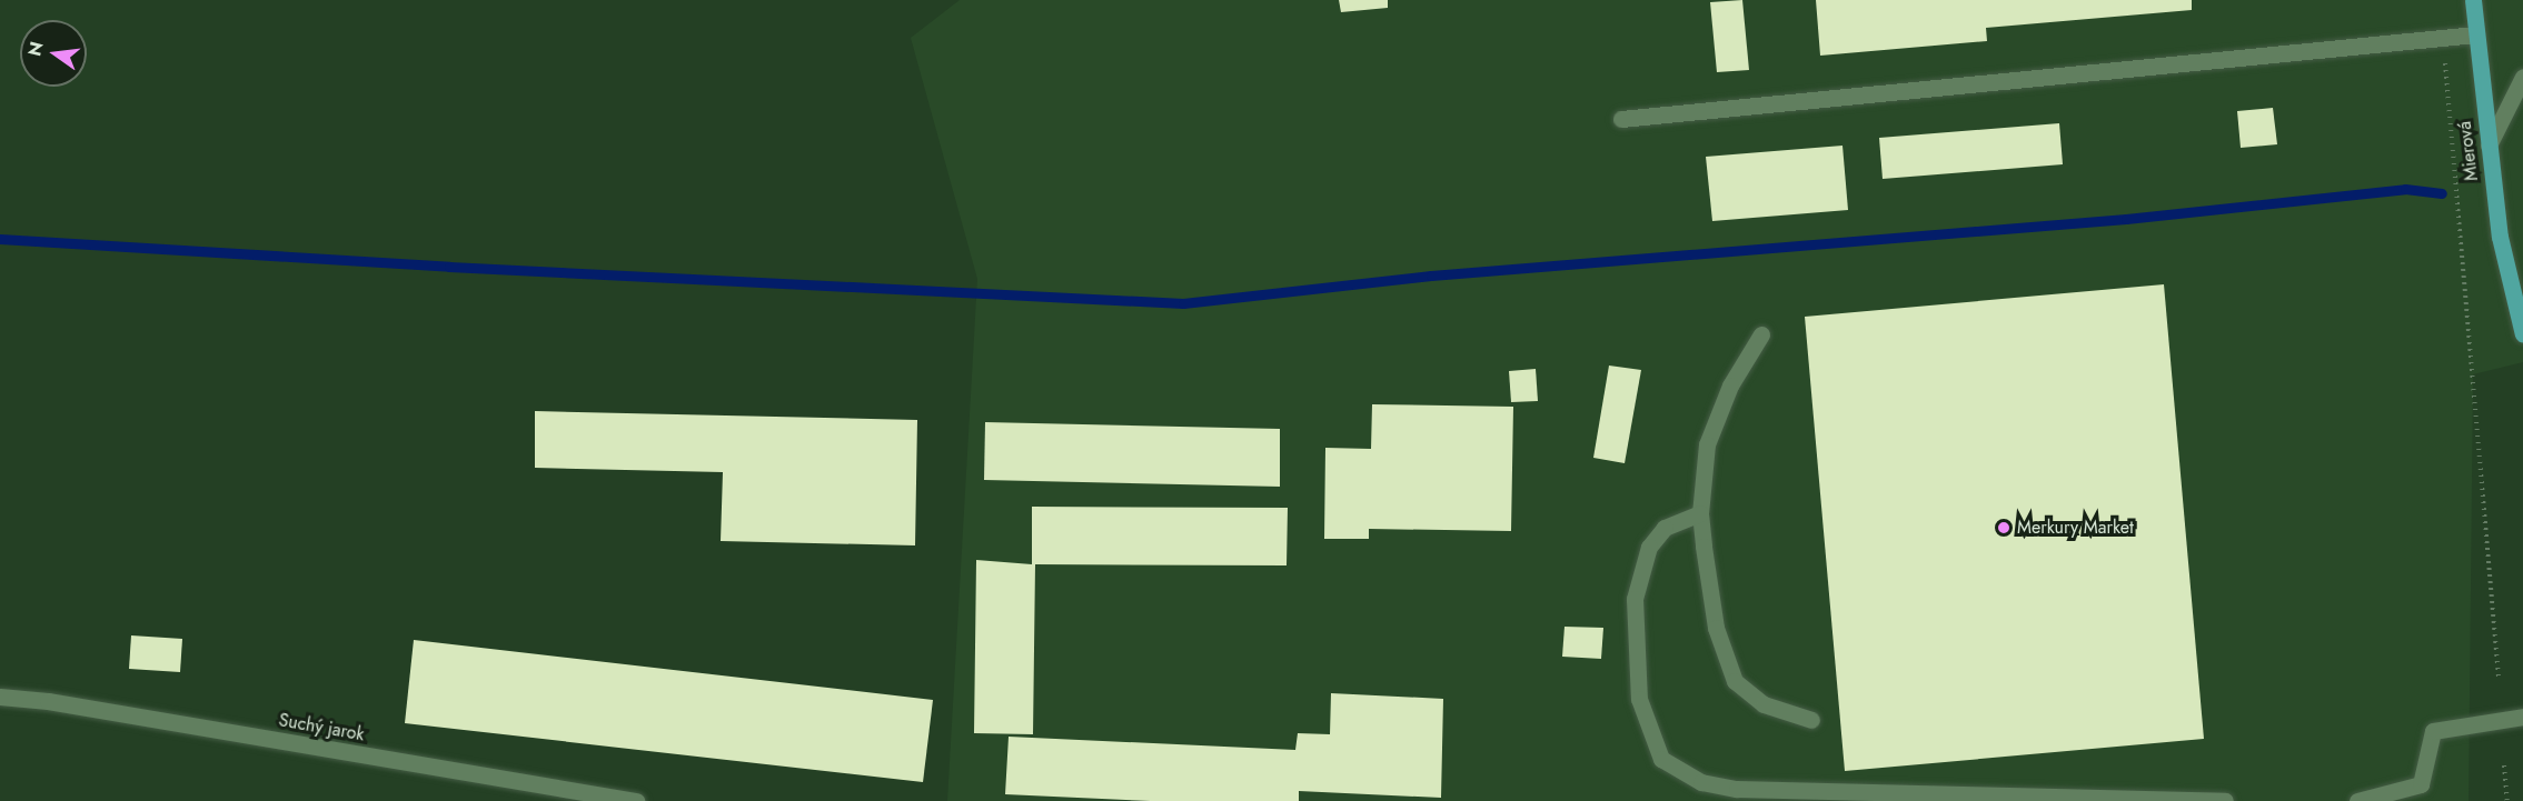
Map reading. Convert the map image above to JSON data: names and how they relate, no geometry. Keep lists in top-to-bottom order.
{
  "streets": {
    "main road": ["Mierová"],
    "street": ["Suchý jarok"]
  },
  "places": ["Merkury Market"],
  "north": "left"
}
